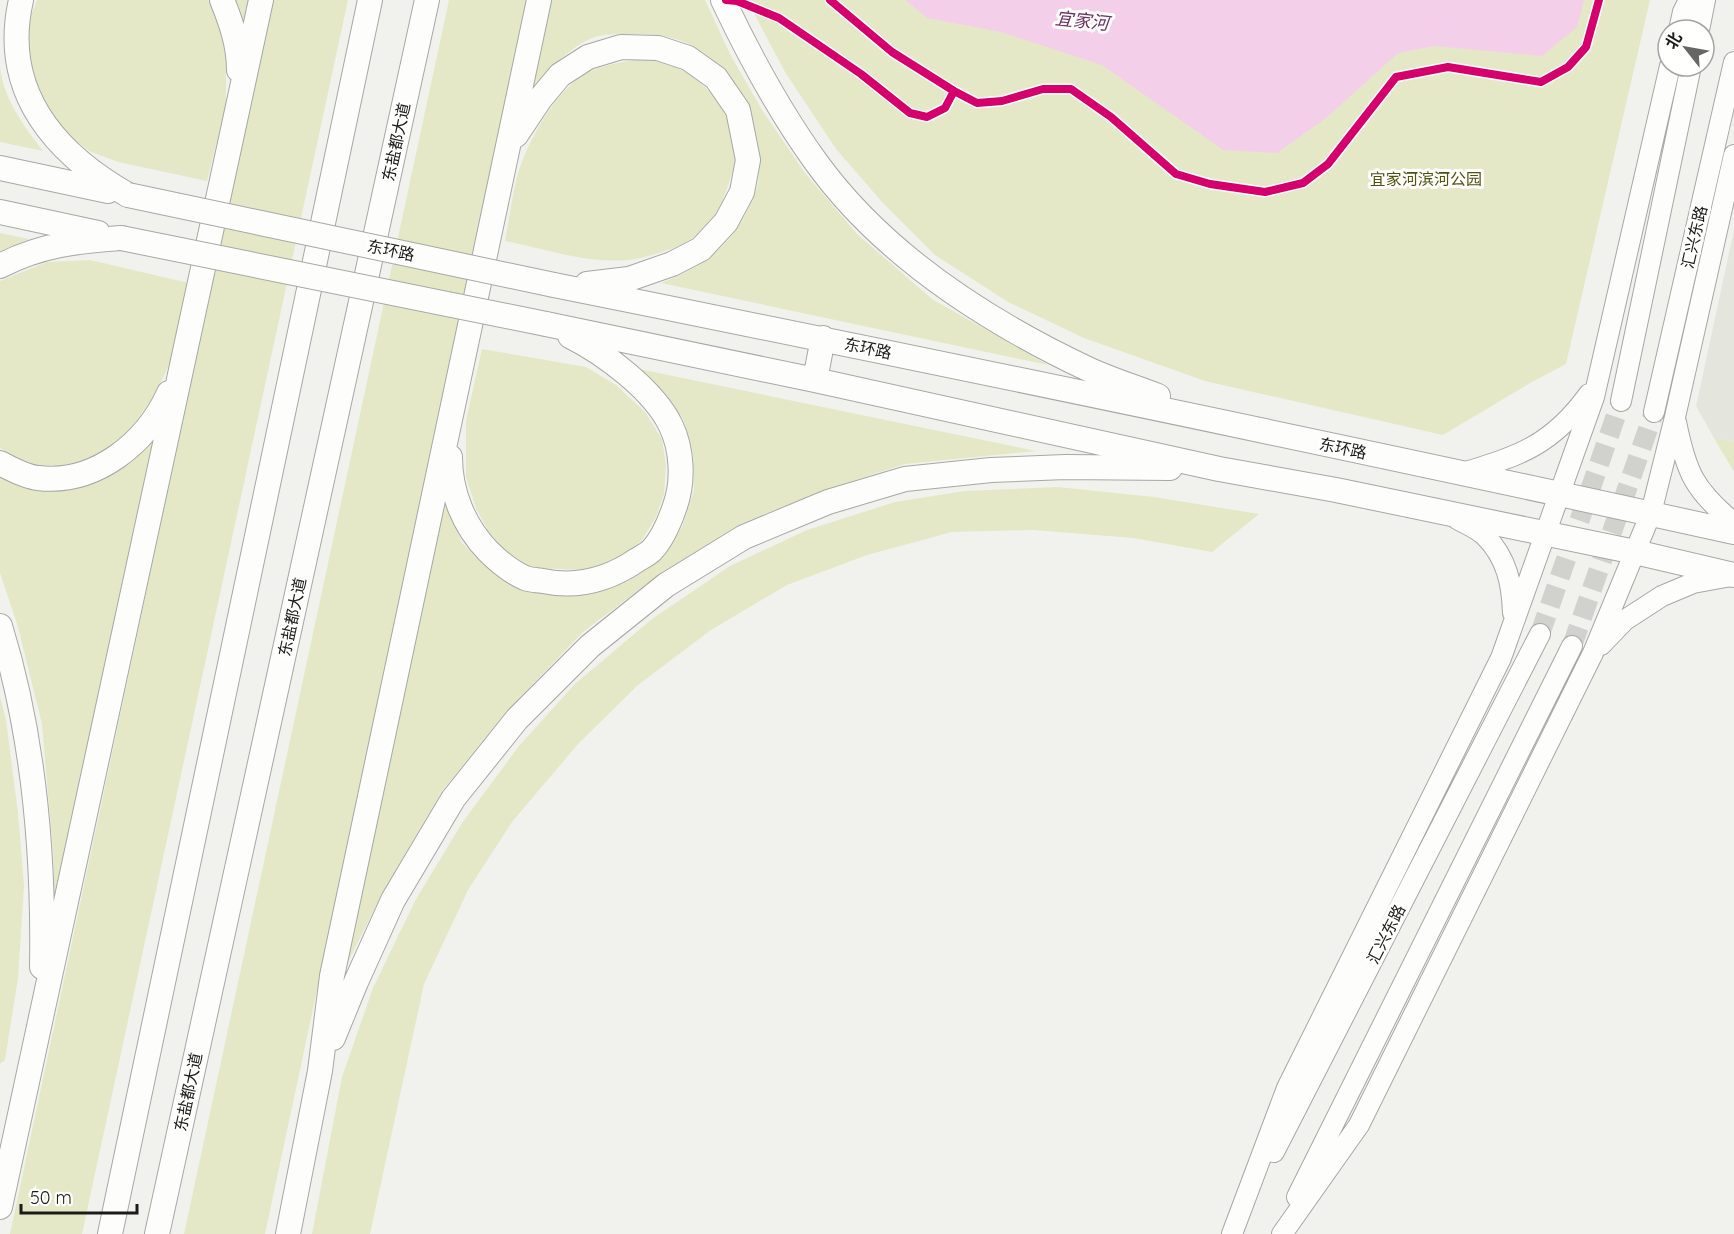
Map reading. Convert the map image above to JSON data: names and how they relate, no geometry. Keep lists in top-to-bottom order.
{
  "streets": {
    "highway": ["东盐都大道", "东环路"],
    "main road": ["汇兴东路"]
  },
  "water": ["宜家河"],
  "parks": ["宜家河滨河公园"],
  "scale_bar": "50 m",
  "north": "top left"
}
